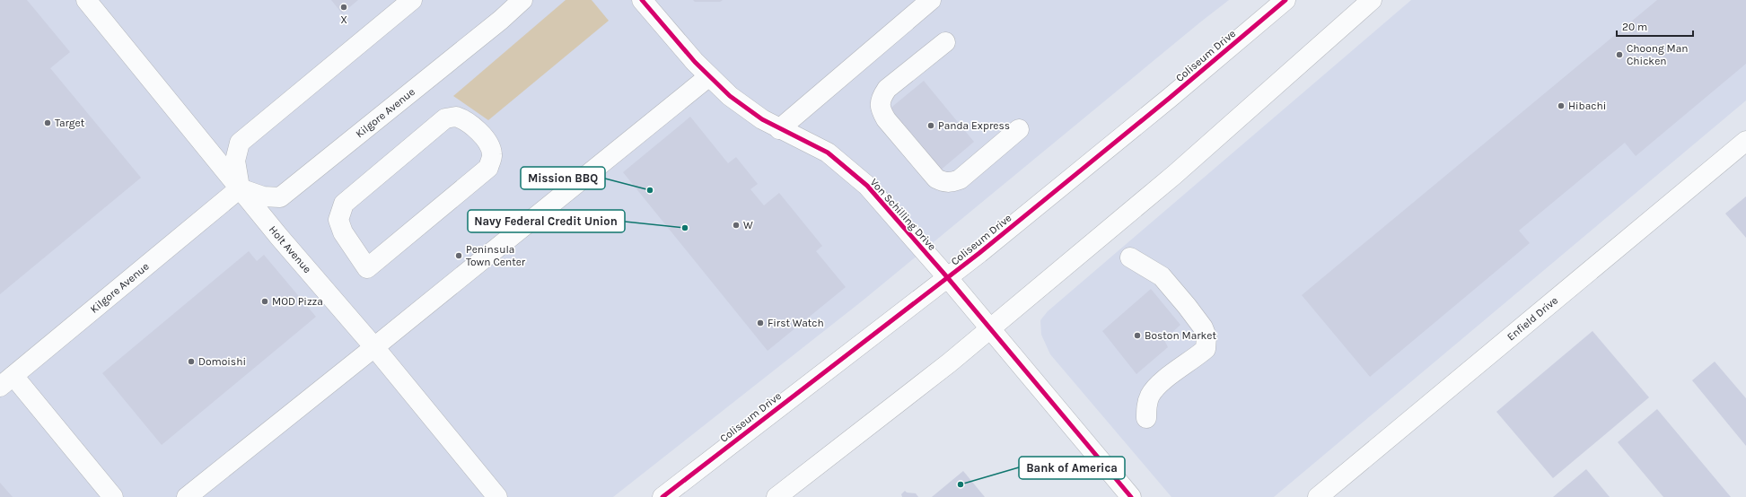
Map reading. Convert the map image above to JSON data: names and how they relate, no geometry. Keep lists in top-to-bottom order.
{
  "streets": {
    "street": [
      "Coliseum Drive",
      "Kilgore Avenue",
      "Von Schilling Drive",
      "Holt Avenue",
      "Enfield Drive"
    ]
  },
  "crossings": [
    ["Coliseum Drive", "Von Schilling Drive"],
    ["Kilgore Avenue", "Holt Avenue"]
  ],
  "places": [
    "X",
    "Choong Man Chicken",
    "Hibachi",
    "Target",
    "Panda Express",
    "Mission BBQ",
    "W",
    "Navy Federal Credit Union",
    "Peninsula Town Center",
    "MOD Pizza",
    "First Watch",
    "Boston Market",
    "Domoishi",
    "Bank of America"
  ],
  "scale_bar": "20 m"
}
